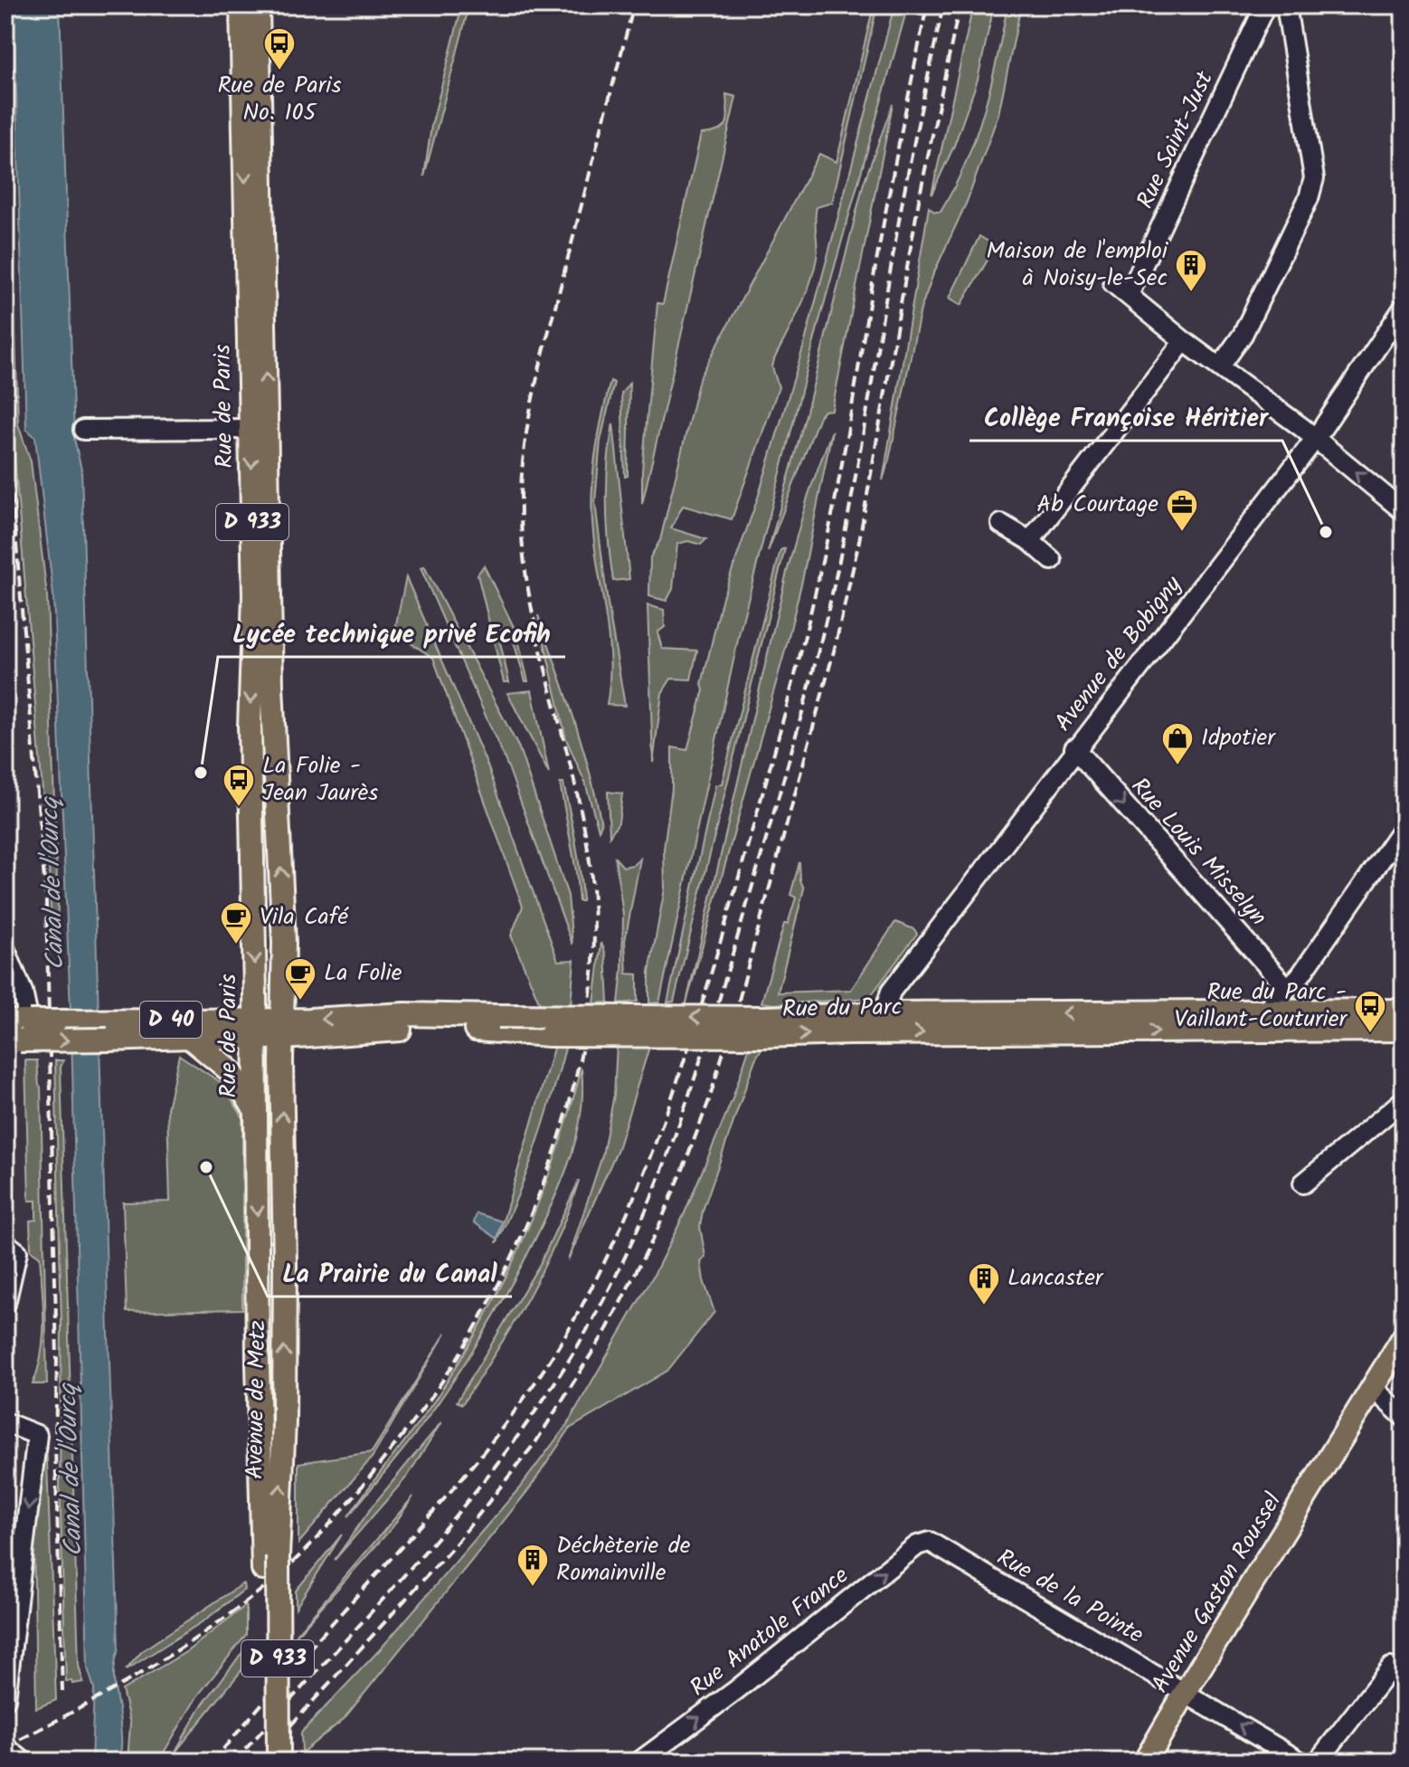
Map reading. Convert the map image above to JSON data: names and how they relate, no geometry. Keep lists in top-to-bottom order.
{
  "streets": {
    "main road": [
      "Rue de Paris",
      "D 933",
      "Rue du Parc",
      "D 40",
      "Avenue de Metz",
      "Avenue Gaston Roussel"
    ],
    "street": [
      "Rue Saint-Just",
      "Avenue de Bobigny",
      "Rue Louis Misselyn",
      "Rue de la Pointe",
      "Rue Anatole France"
    ]
  },
  "crossings": [
    ["Rue de Paris", "Rue du Parc"],
    ["Rue de Paris", "D 40"],
    ["Rue de Paris", "Avenue de Metz"],
    ["Avenue de Bobigny", "Rue Louis Misselyn"],
    ["Avenue de Bobigny", "Rue du Parc"],
    ["Rue du Parc", "D 40"],
    ["Rue du Parc", "Avenue de Metz"],
    ["D 40", "Avenue de Metz"],
    ["Avenue Gaston Roussel", "Rue de la Pointe"],
    ["Rue de la Pointe", "Rue Anatole France"]
  ],
  "one_way": ["Rue Louis Misselyn", "Avenue de Metz", "Rue Anatole France"],
  "water": ["Canal de l'Ourcq"],
  "places": {
    "bus stop": ["Rue de Paris No. 105", "La Folie - Jean Jaurès", "Rue du Parc - Vaillant-Couturier"],
    "building": ["Maison de l'emploi à Noisy-le-Sec", "Lancaster", "Déchèterie de Romainville"],
    "other": ["Collège Françoise Héritier", "Lycée technique privé Ecofih", "La Prairie du Canal"],
    "office": ["Ab Courtage"],
    "shop": ["Idpotier"],
    "cafe": ["Vila Café", "La Folie"]
  }
}
